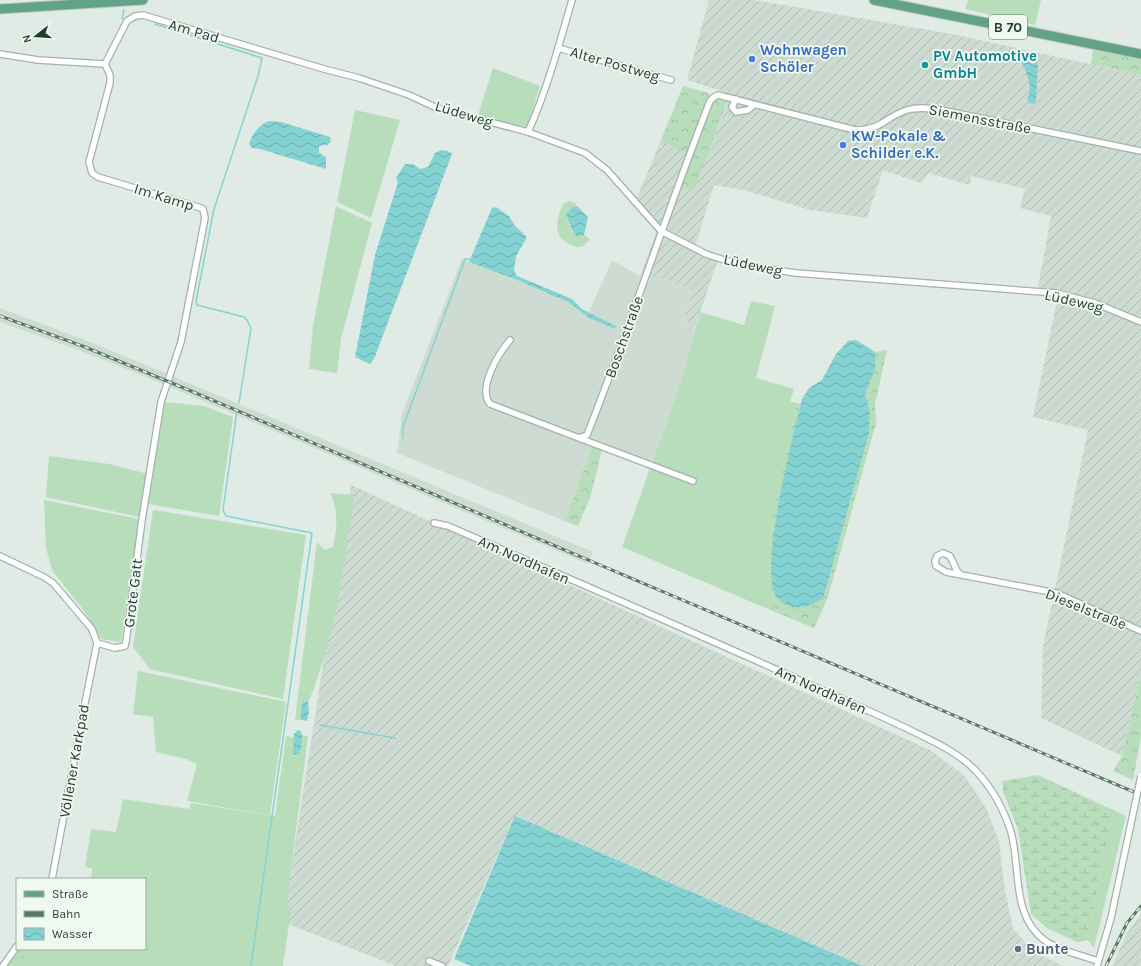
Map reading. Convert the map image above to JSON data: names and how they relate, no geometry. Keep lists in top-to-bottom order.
{
  "streets": {
    "main road": ["B 70"],
    "street": [
      "Am Pad",
      "Alter Postweg",
      "Lüdeweg",
      "Siemensstraße",
      "Im Kamp",
      "Boschstraße",
      "Am Nordhafen",
      "Grote Gatt",
      "Dieselstraße",
      "Völlener Karkpad"
    ]
  },
  "crossings": [
    ["Am Pad", "Lüdeweg"],
    ["Am Pad", "Im Kamp"],
    ["Alter Postweg", "Lüdeweg"],
    ["Lüdeweg", "Siemensstraße"],
    ["Lüdeweg", "Boschstraße"],
    ["Siemensstraße", "Boschstraße"],
    ["Im Kamp", "Grote Gatt"],
    ["Grote Gatt", "Völlener Karkpad"]
  ],
  "places": [
    "Wohnwagen Schöler",
    "PV Automotive GmbH",
    "KW-Pokale & Schilder e.K.",
    "Bunte"
  ],
  "legend": ["Straße", "Bahn", "Wasser"],
  "north": "left"
}
